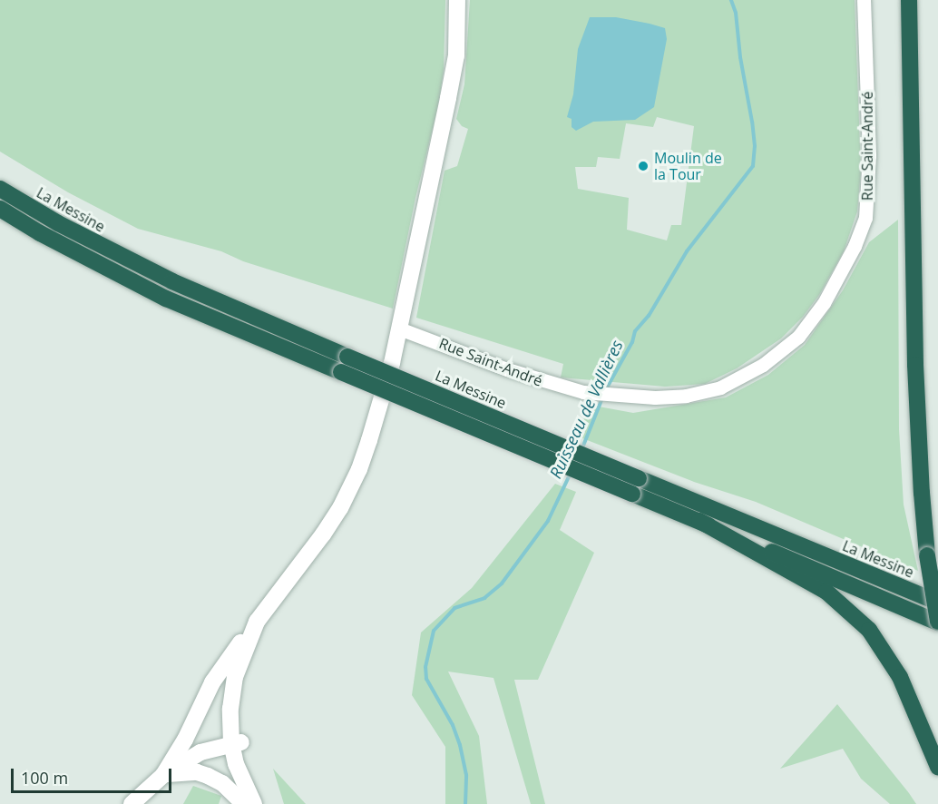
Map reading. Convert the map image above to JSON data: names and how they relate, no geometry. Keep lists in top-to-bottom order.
{
  "streets": {
    "highway": ["La Messine"],
    "street": ["Rue Saint-André"]
  },
  "water": ["Ruisseau de Vallières"],
  "places": ["Moulin de la Tour"],
  "scale_bar": "100 m"
}
